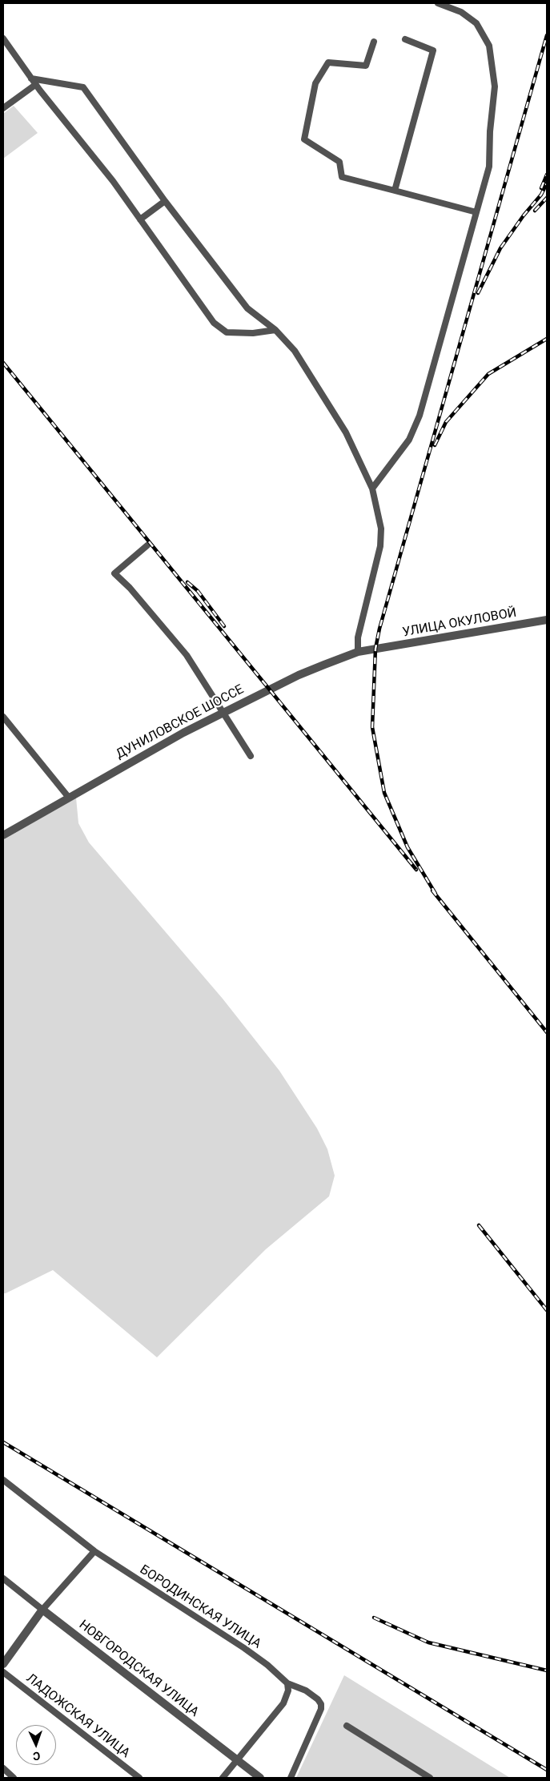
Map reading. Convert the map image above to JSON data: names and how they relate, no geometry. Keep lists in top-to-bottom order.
{
  "streets": {
    "street": [
      "УЛИЦА ОКУЛОВОЙ",
      "ДУНИЛОВСКОЕ ШОССЕ",
      "БОРОДИНСКАЯ УЛИЦА",
      "НОВГОРОДСКАЯ УЛИЦА",
      "ЛАДОЖСКАЯ УЛИЦА"
    ]
  },
  "crossings": [
    ["УЛИЦА ОКУЛОВОЙ", "ДУНИЛОВСКОЕ ШОССЕ"]
  ],
  "north": "bottom"
}
